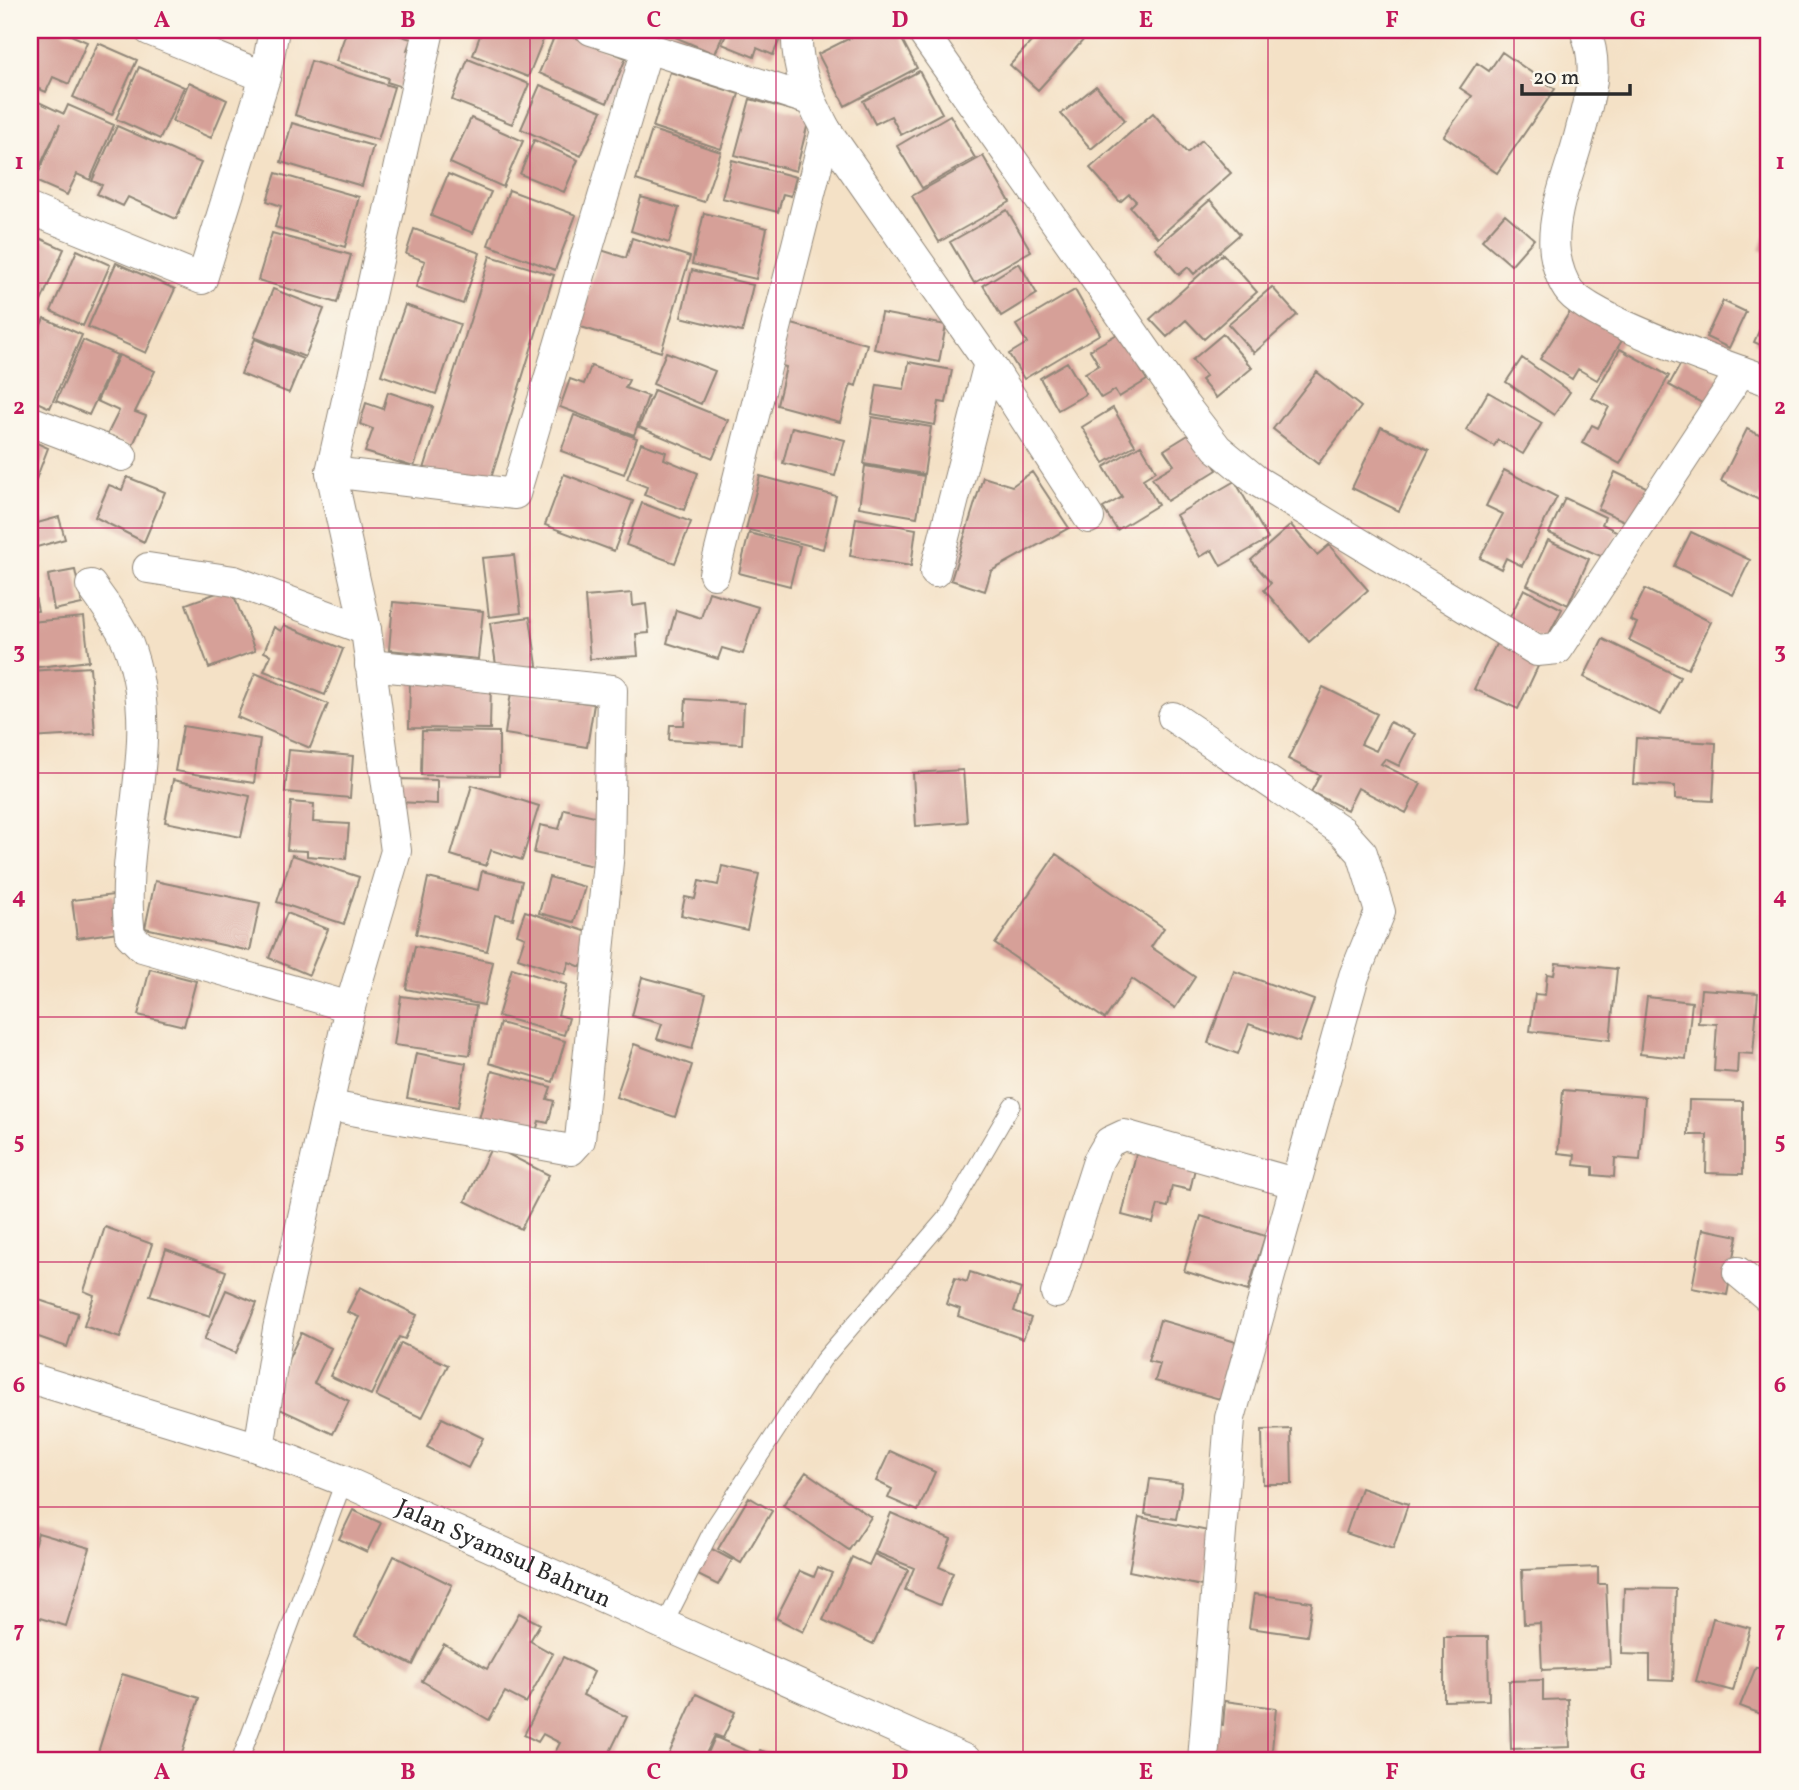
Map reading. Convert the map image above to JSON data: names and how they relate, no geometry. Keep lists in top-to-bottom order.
{
  "streets": {
    "street": ["Jalan Syamsul Bahrun"]
  },
  "scale_bar": "20 m",
  "grid": {
    "columns": [
      "A",
      "B",
      "C",
      "D",
      "E",
      "F",
      "G"
    ],
    "rows": [
      "1",
      "2",
      "3",
      "4",
      "5",
      "6",
      "7"
    ]
  }
}
